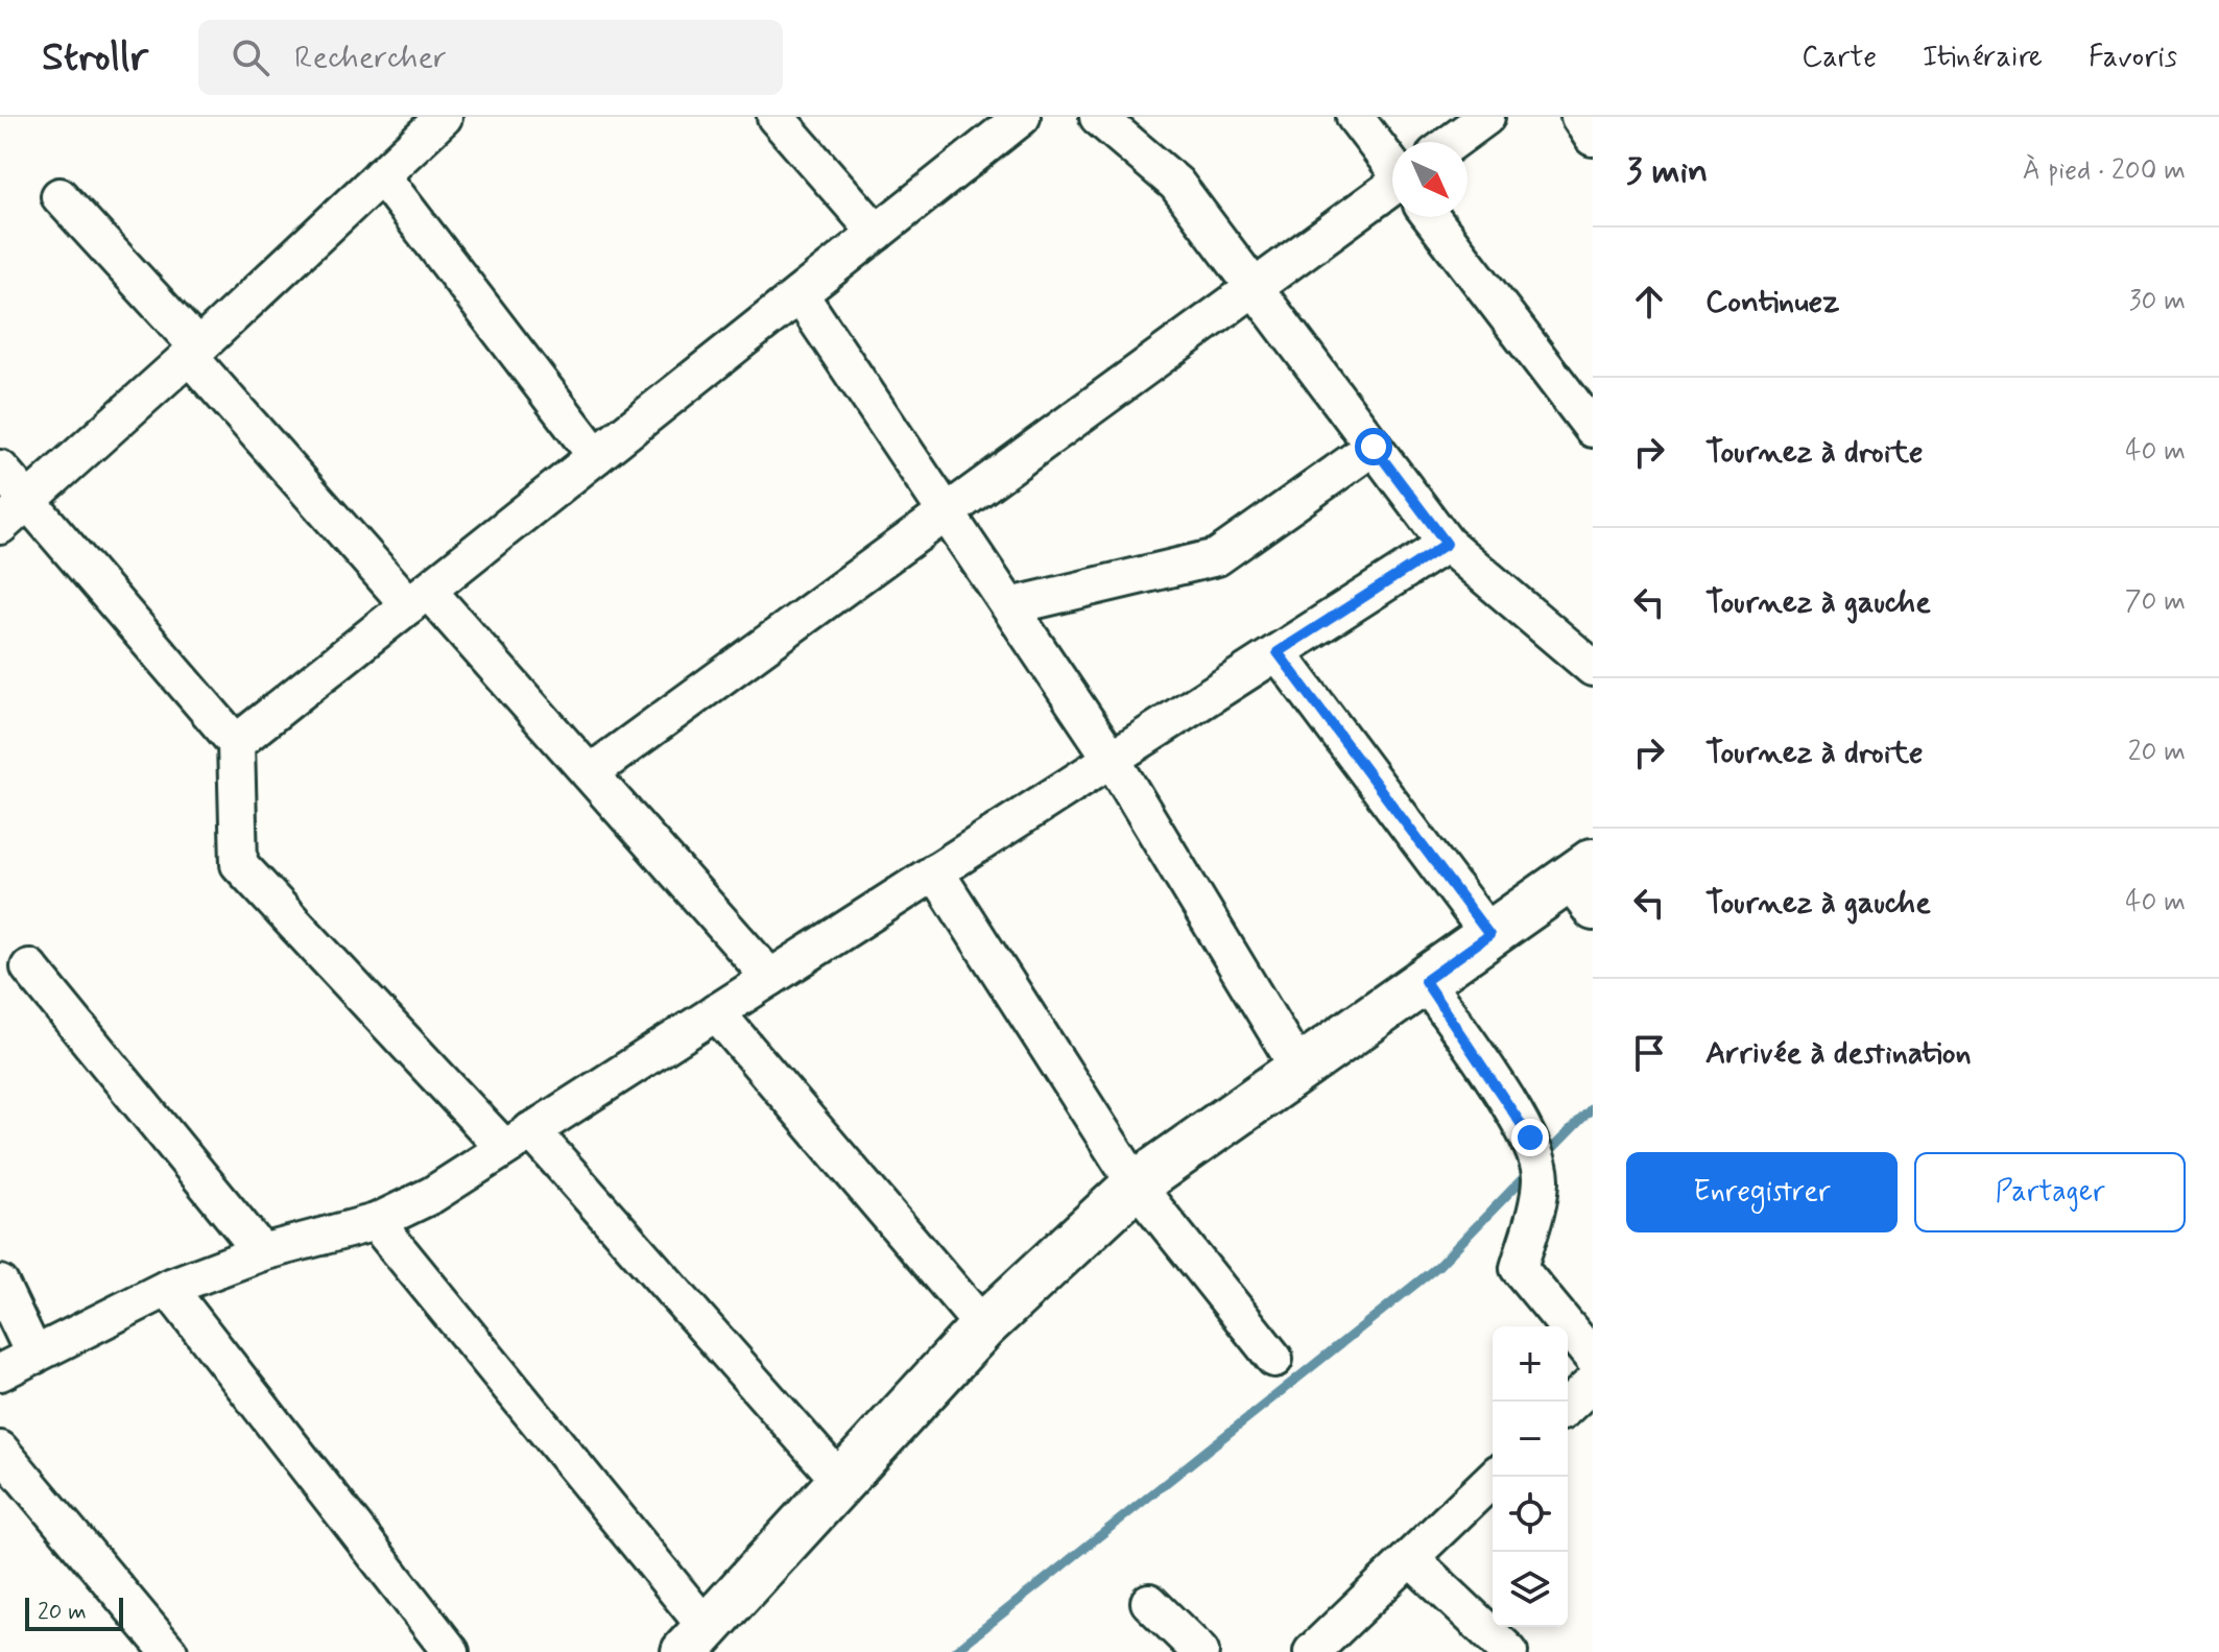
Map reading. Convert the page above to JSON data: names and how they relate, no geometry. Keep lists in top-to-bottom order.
{
  "scale_bar": "20 m",
  "north": "bottom right",
  "page": {
    "header": "Strollr",
    "search": "Rechercher",
    "nav": ["Carte", "Itinéraire", "Favoris"],
    "heading": ["3 min", "À pied · 200 m"],
    "list": [
      ["Continuez", "30 m"],
      ["Tournez à droite", "40 m"],
      ["Tournez à gauche", "70 m"],
      ["Tournez à droite", "20 m"],
      ["Tournez à gauche", "40 m"],
      "Arrivée à destination"
    ],
    "buttons": ["Enregistrer", "Partager"],
    "map_buttons": ["+", "−"],
    "scale": "20 m"
  }
}
